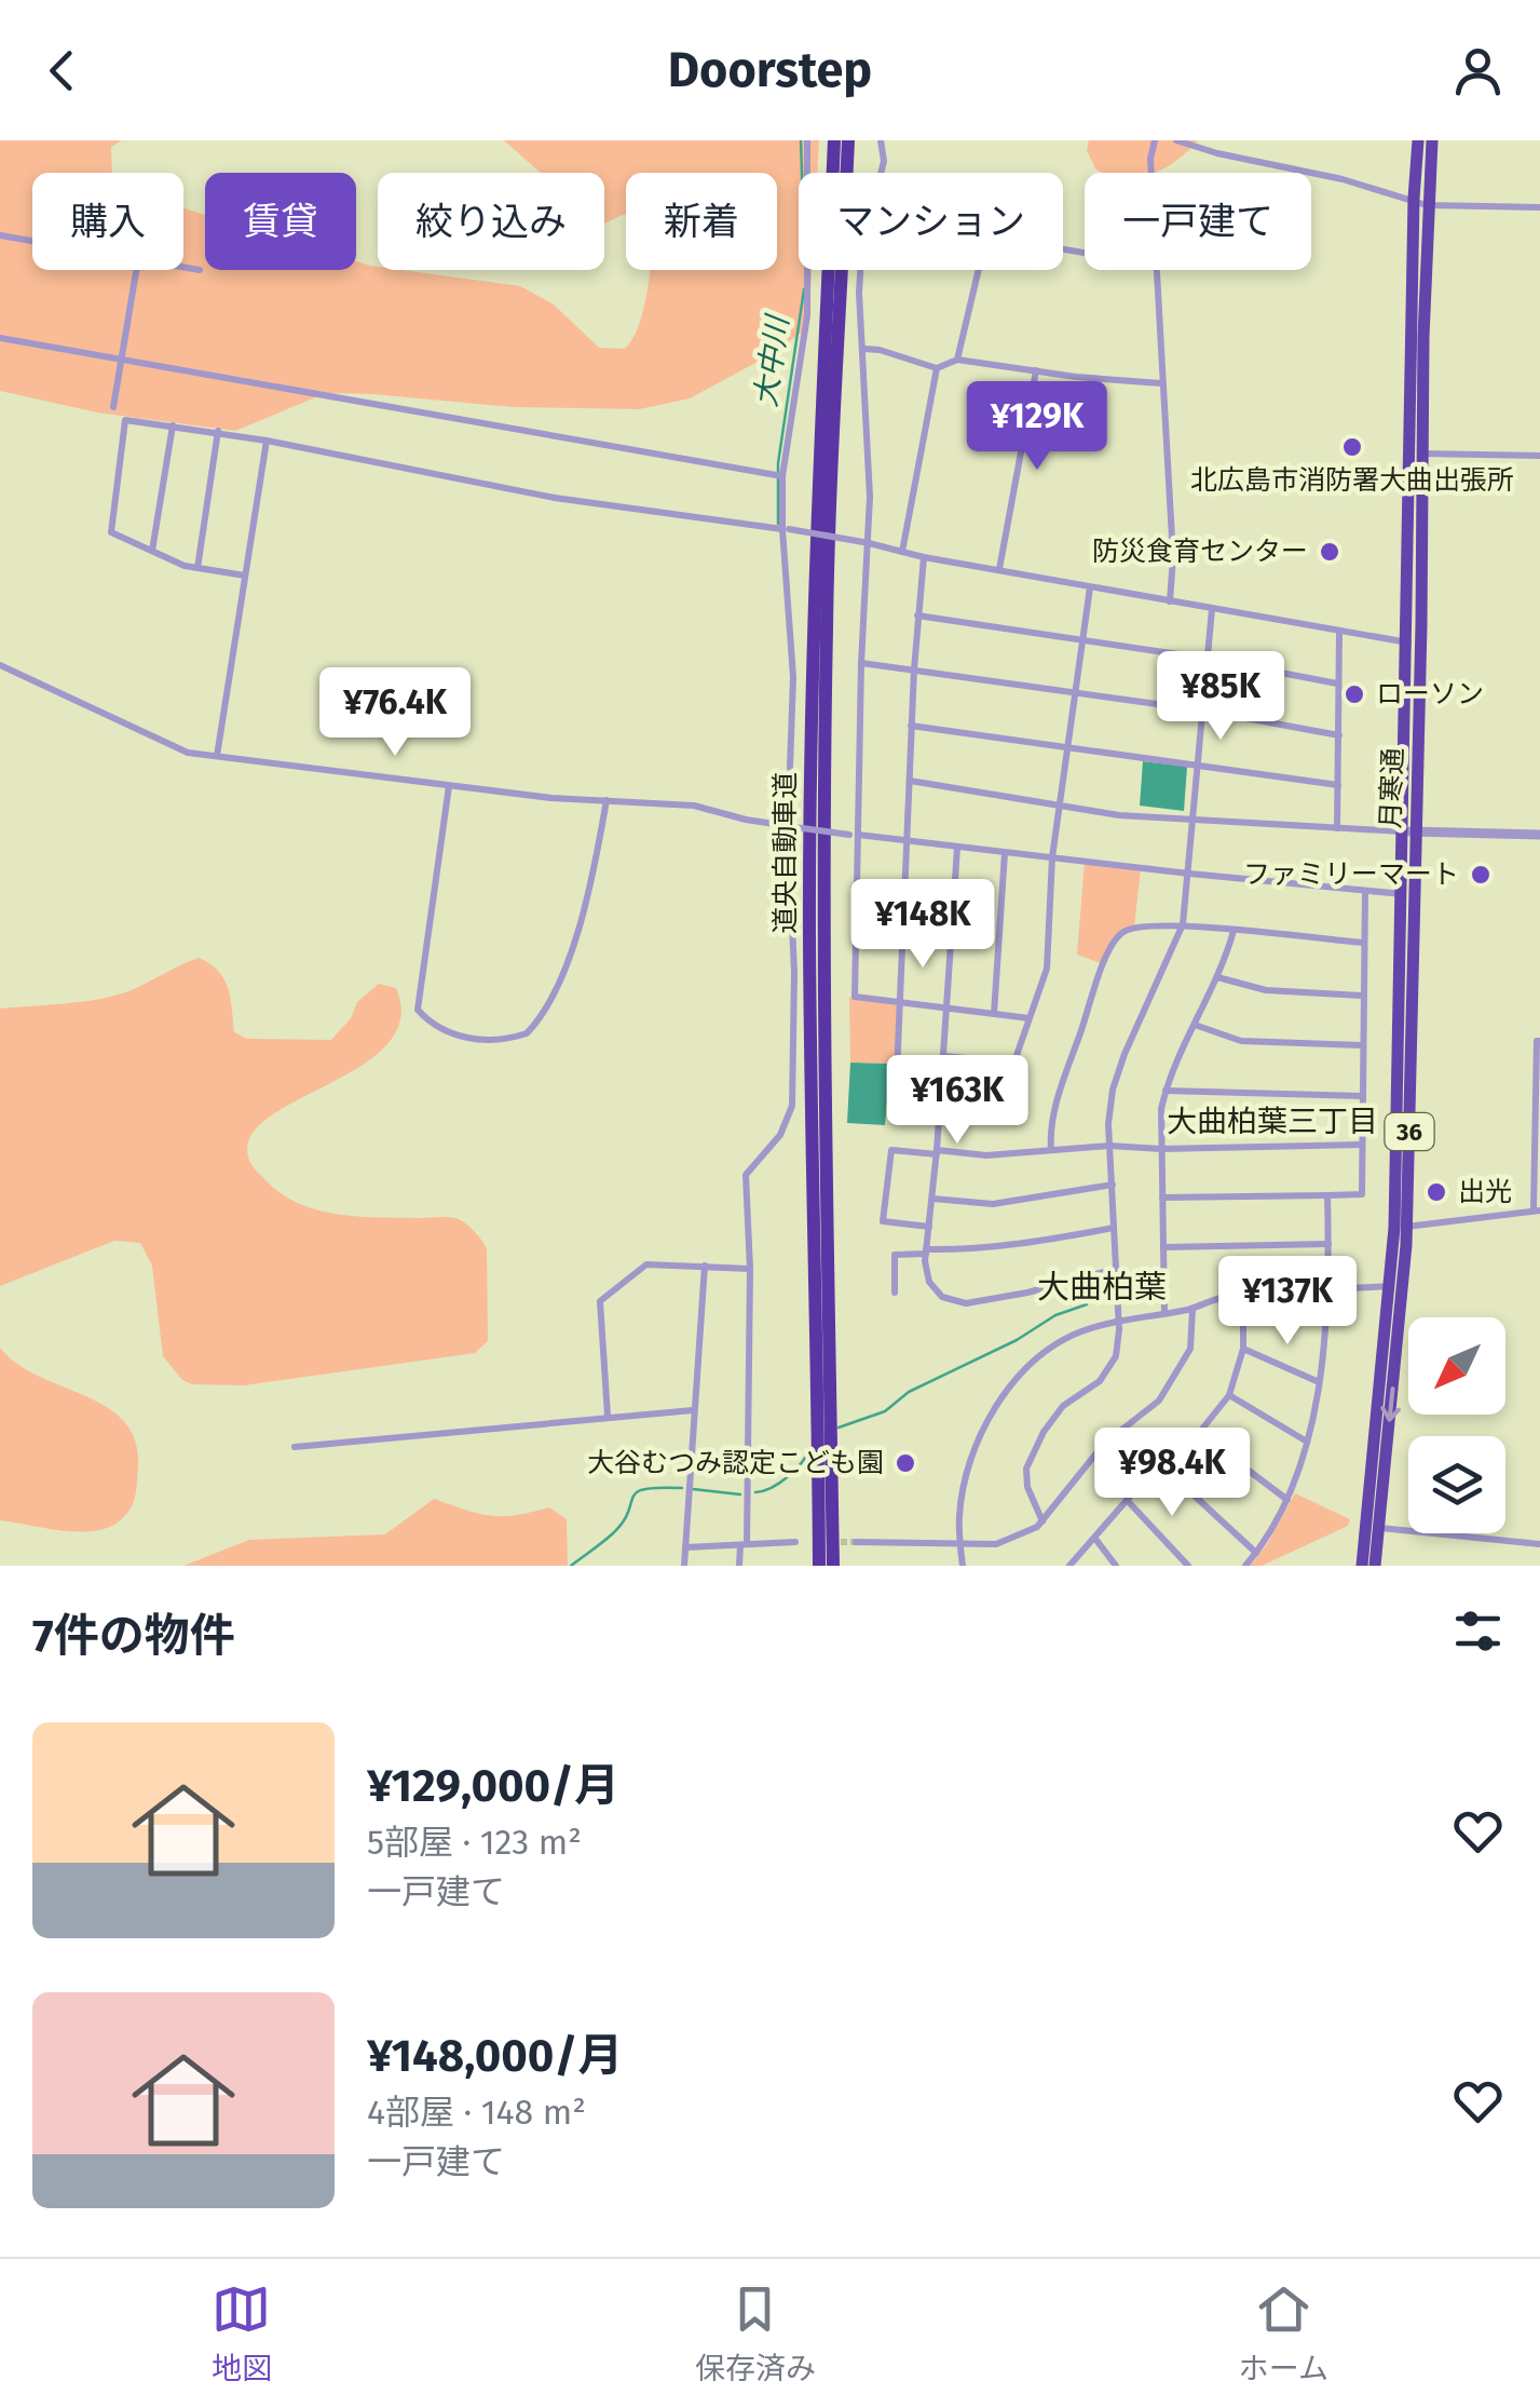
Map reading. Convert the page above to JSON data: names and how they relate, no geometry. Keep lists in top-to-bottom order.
{
  "streets": {
    "highway": ["月寒通", "道央自動車道", "36"]
  },
  "districts": ["大曲柏葉三丁目", "大曲柏葉"],
  "water": ["大中川"],
  "places": [
    "北広島市消防署大曲出張所",
    "防災食育センター",
    "ローソン",
    "ファミリーマート",
    "出光",
    "大谷むつみ認定こども園"
  ],
  "north": "bottom left",
  "page": {
    "header": "Doorstep",
    "chip": [
      "購入",
      "賃貸",
      "絞り込み",
      "新着",
      "マンション",
      "一戸建て"
    ],
    "price": [
      "¥129K",
      "¥85K",
      "¥76.4K",
      "¥148K",
      "¥163K",
      "¥137K",
      "¥98.4K"
    ],
    "heading": "7件の物件",
    "list": [
      {
        "name": "¥129,000/月",
        "note": "5部屋 · 123 m² · 一戸建て"
      },
      {
        "name": "¥148,000/月",
        "note": "4部屋 · 148 m² · 一戸建て"
      }
    ],
    "tabs": ["地図", "保存済み", "ホーム"]
  }
}
